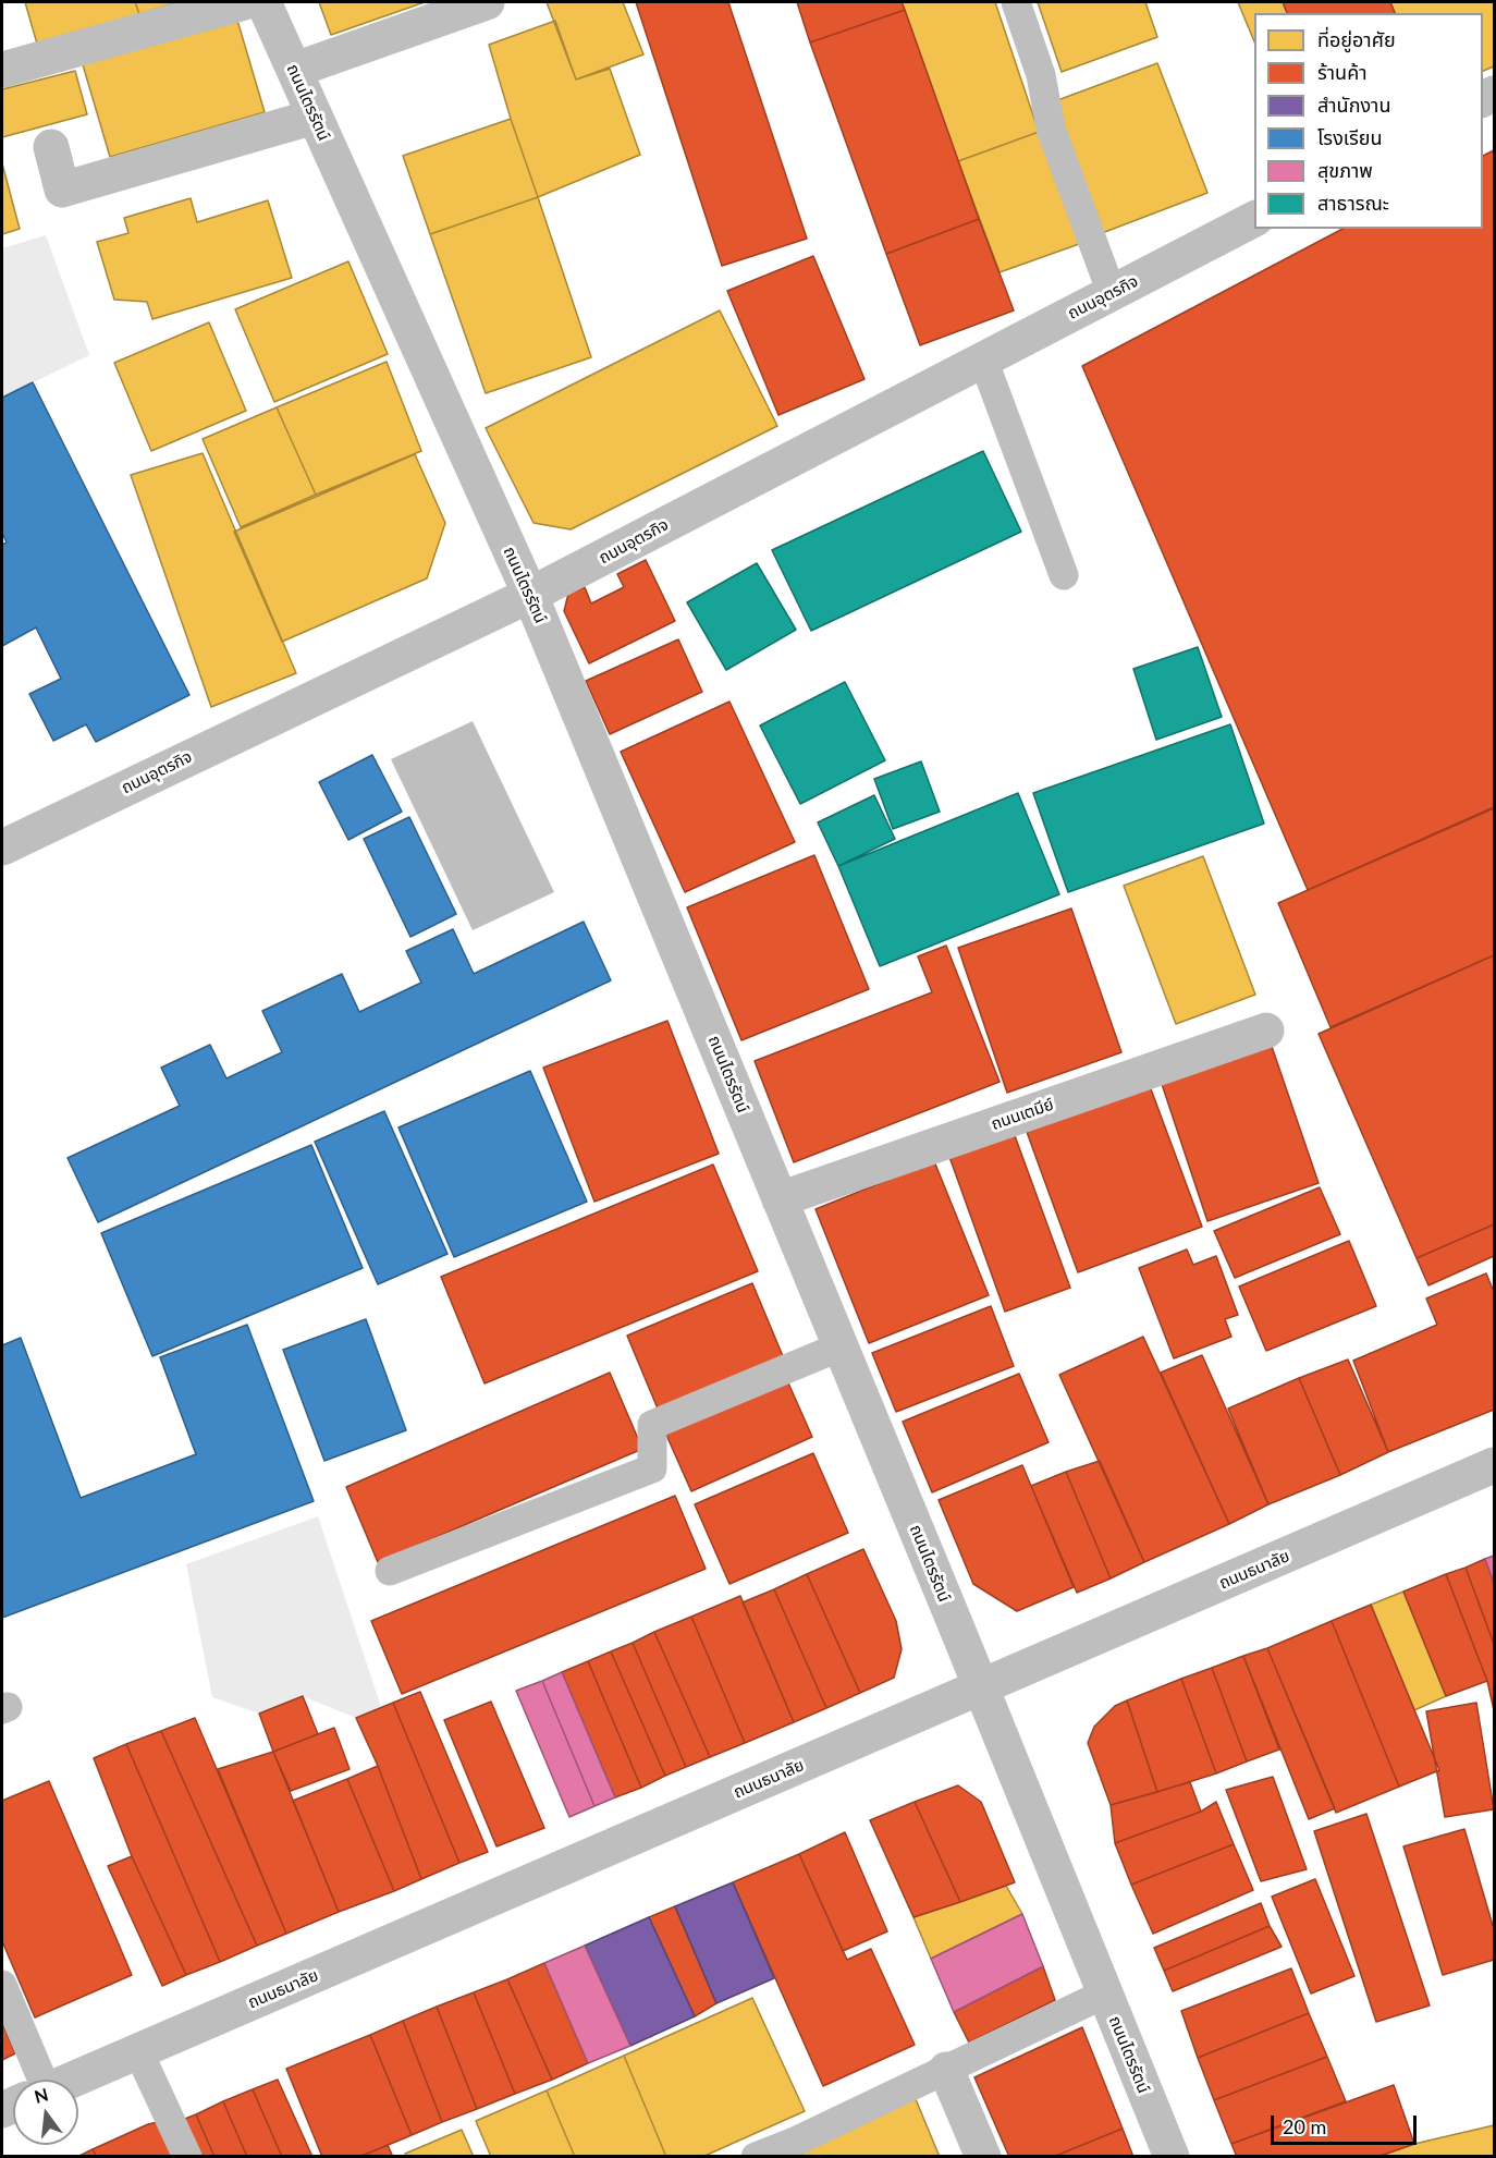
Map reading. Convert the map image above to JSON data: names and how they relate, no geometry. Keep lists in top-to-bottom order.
{
  "streets": {
    "street": [
      "ถนนไตรรัตน์",
      "ถนนอุตรกิจ",
      "ถนนเตมีย์",
      "ถนนธนาลัย"
    ]
  },
  "crossings": [
    ["ถนนไตรรัตน์", "ถนนอุตรกิจ"],
    ["ถนนไตรรัตน์", "ถนนเตมีย์"],
    ["ถนนไตรรัตน์", "ถนนธนาลัย"]
  ],
  "legend": [
    "ที่อยู่อาศัย",
    "ร้านค้า",
    "สำนักงาน",
    "โรงเรียน",
    "สุขภาพ",
    "สาธารณะ"
  ],
  "scale_bar": "20 m",
  "north": "top"
}
